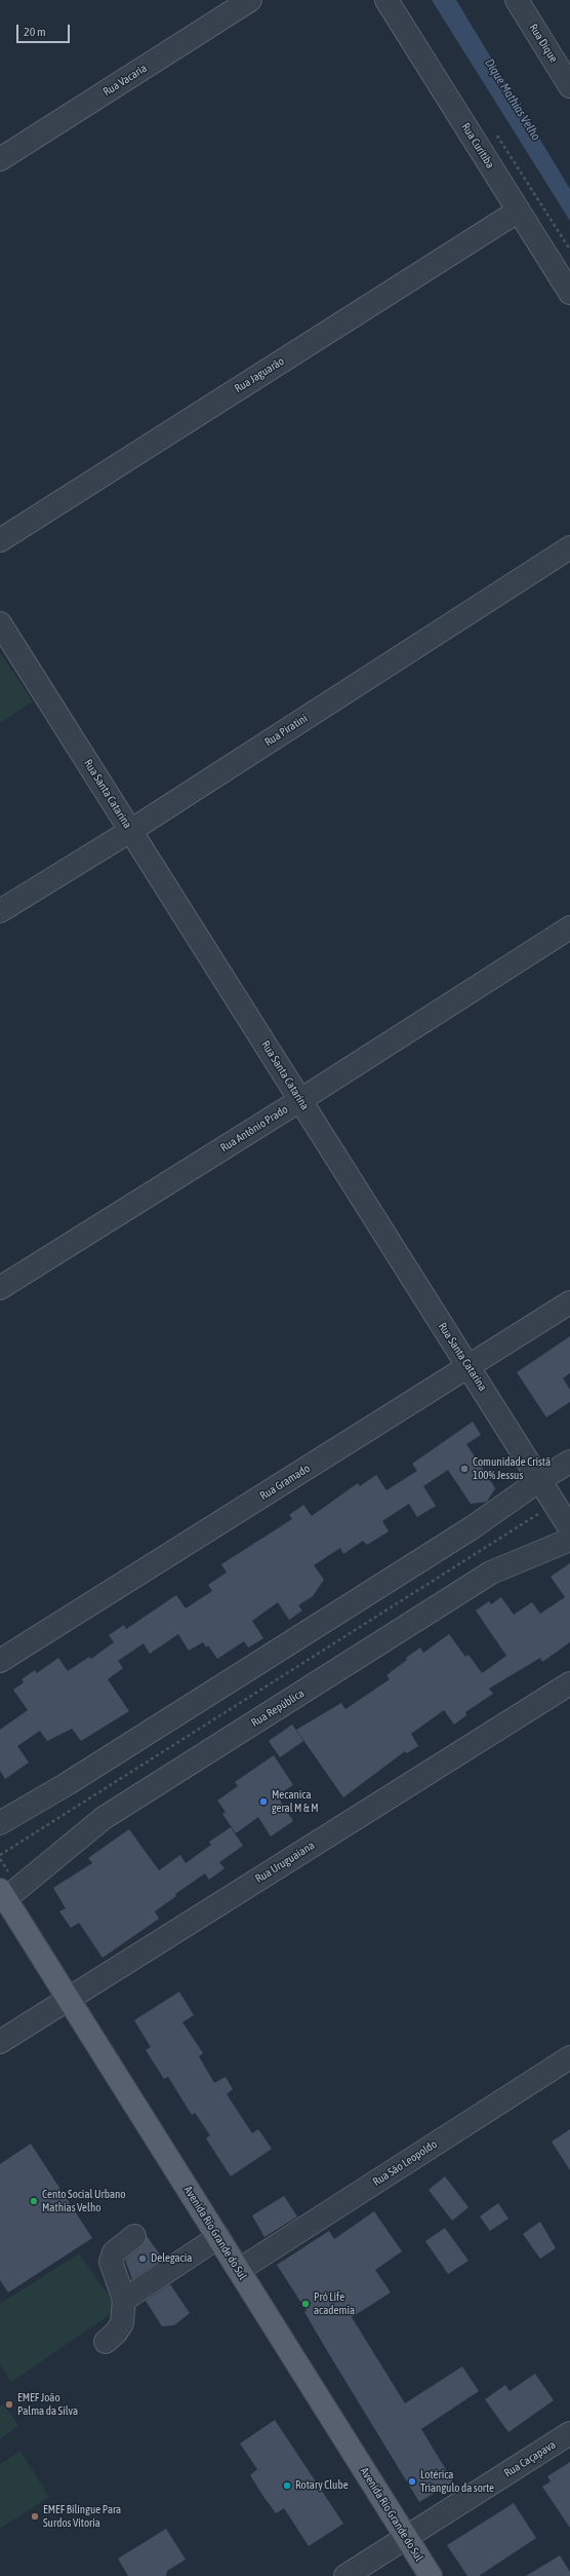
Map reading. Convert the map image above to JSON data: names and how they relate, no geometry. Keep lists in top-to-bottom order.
{
  "streets": {
    "main road": ["Avenida Rio Grande do Sul"],
    "street": [
      "Rua Dique",
      "Rua Vacaria",
      "Rua Curitiba",
      "Rua Jaguarão",
      "Rua Piratini",
      "Rua Santa Catarina",
      "Rua Antônio Prado",
      "Rua Gramado",
      "Rua República",
      "Rua Uruguaiana",
      "Rua São Leopoldo",
      "Rua Caçapava"
    ]
  },
  "crossings": [
    ["Rua Curitiba", "Rua Jaguarão"],
    ["Rua Piratini", "Rua Santa Catarina"],
    ["Rua Santa Catarina", "Rua Antônio Prado"],
    ["Rua Santa Catarina", "Rua Gramado"],
    ["Rua República", "Avenida Rio Grande do Sul"],
    ["Rua Uruguaiana", "Avenida Rio Grande do Sul"],
    ["Rua São Leopoldo", "Avenida Rio Grande do Sul"],
    ["Avenida Rio Grande do Sul", "Rua Caçapava"]
  ],
  "water": ["Dique Mathias Velho"],
  "places": [
    "Comunidade Cristã 100% Jessus",
    "Mecanica geral M & M",
    "Cento Social Urbano Mathias Velho",
    "Delegacia",
    "Pró Life academia",
    "EMEF João Palma da Silva",
    "Lotérica Triangulo da sorte",
    "Rotary Clube",
    "EMEF Bilíngue Para Surdos Vitoria"
  ],
  "scale_bar": "20 m"
}
